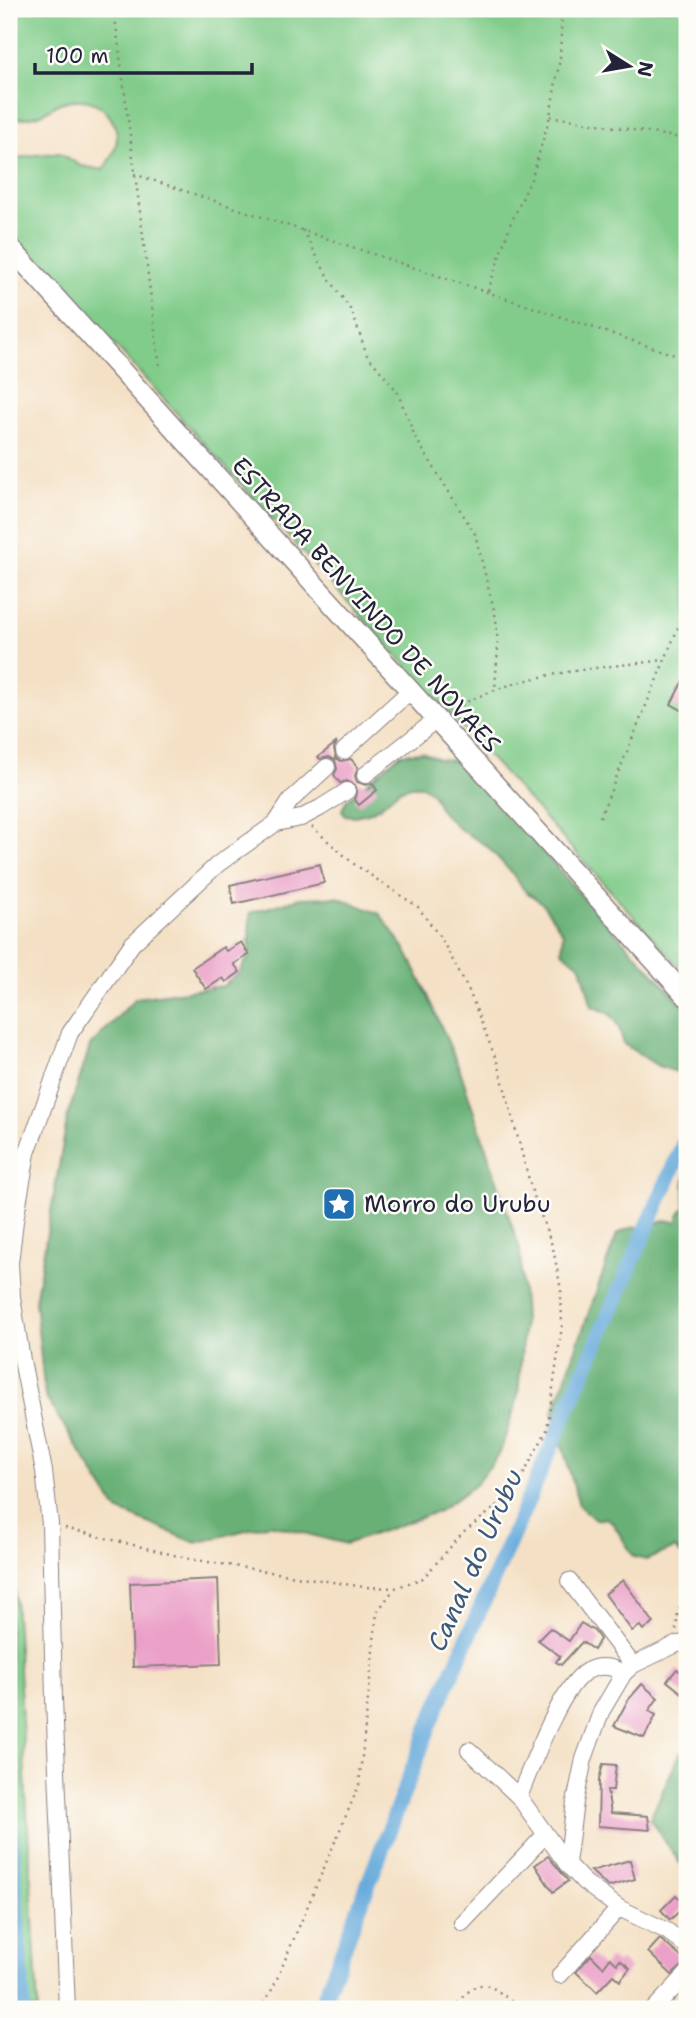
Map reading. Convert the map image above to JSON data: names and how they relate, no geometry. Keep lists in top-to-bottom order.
{
  "streets": {
    "street": ["ESTRADA BENVINDO DE NOVAES"]
  },
  "water": ["Canal do Urubu"],
  "places": {
    "place": ["Morro do Urubu"]
  },
  "scale_bar": "100 m",
  "north": "right"
}
